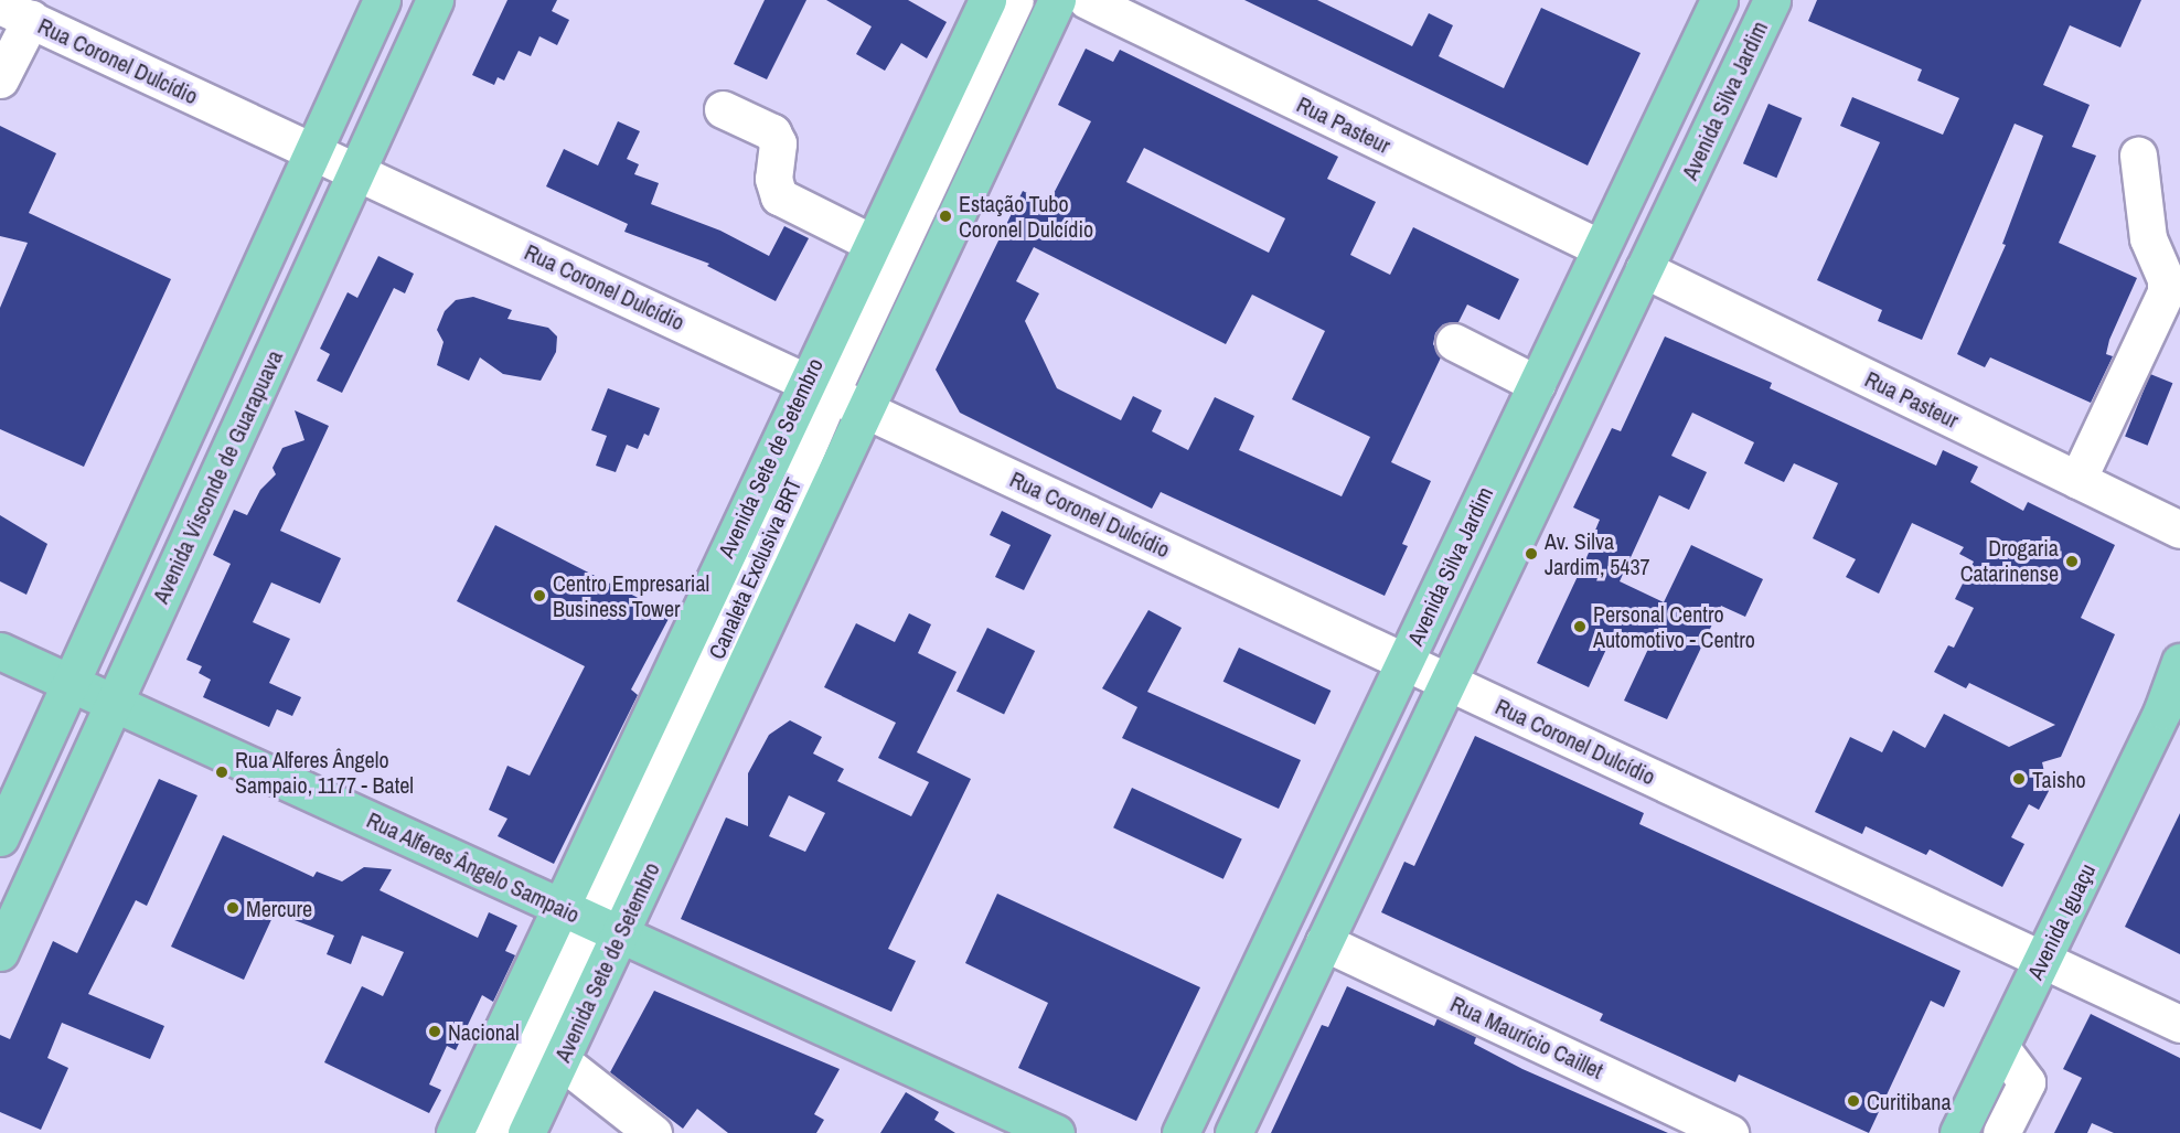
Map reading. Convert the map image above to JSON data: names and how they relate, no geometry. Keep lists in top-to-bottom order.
{
  "streets": {
    "main road": [
      "Avenida Silva Jardim",
      "Avenida Sete de Setembro",
      "Avenida Visconde de Guarapuava",
      "Rua Alferes Ângelo Sampaio",
      "Avenida Iguaçu"
    ],
    "street": ["Rua Coronel Dulcídio", "Rua Pasteur", "Rua Maurício Caillet"]
  },
  "crossings": [
    ["Rua Coronel Dulcídio", "Avenida Silva Jardim"],
    ["Rua Coronel Dulcídio", "Avenida Sete de Setembro"],
    ["Rua Coronel Dulcídio", "Avenida Visconde de Guarapuava"],
    ["Rua Coronel Dulcídio", "Avenida Iguaçu"],
    ["Avenida Silva Jardim", "Rua Pasteur"],
    ["Avenida Silva Jardim", "Rua Maurício Caillet"],
    ["Avenida Sete de Setembro", "Rua Alferes Ângelo Sampaio"],
    ["Avenida Visconde de Guarapuava", "Rua Alferes Ângelo Sampaio"]
  ],
  "places": [
    "Estação Tubo Coronel Dulcídio",
    "Av. Silva Jardim, 5437",
    "Drogaria Catarinense",
    "Centro Empresarial Business Tower",
    "Personal Centro Automotivo - Centro",
    "Rua Alferes Ângelo Sampaio, 1177 - Batel",
    "Taisho",
    "Mercure",
    "Nacional",
    "Curitibana"
  ]
}
